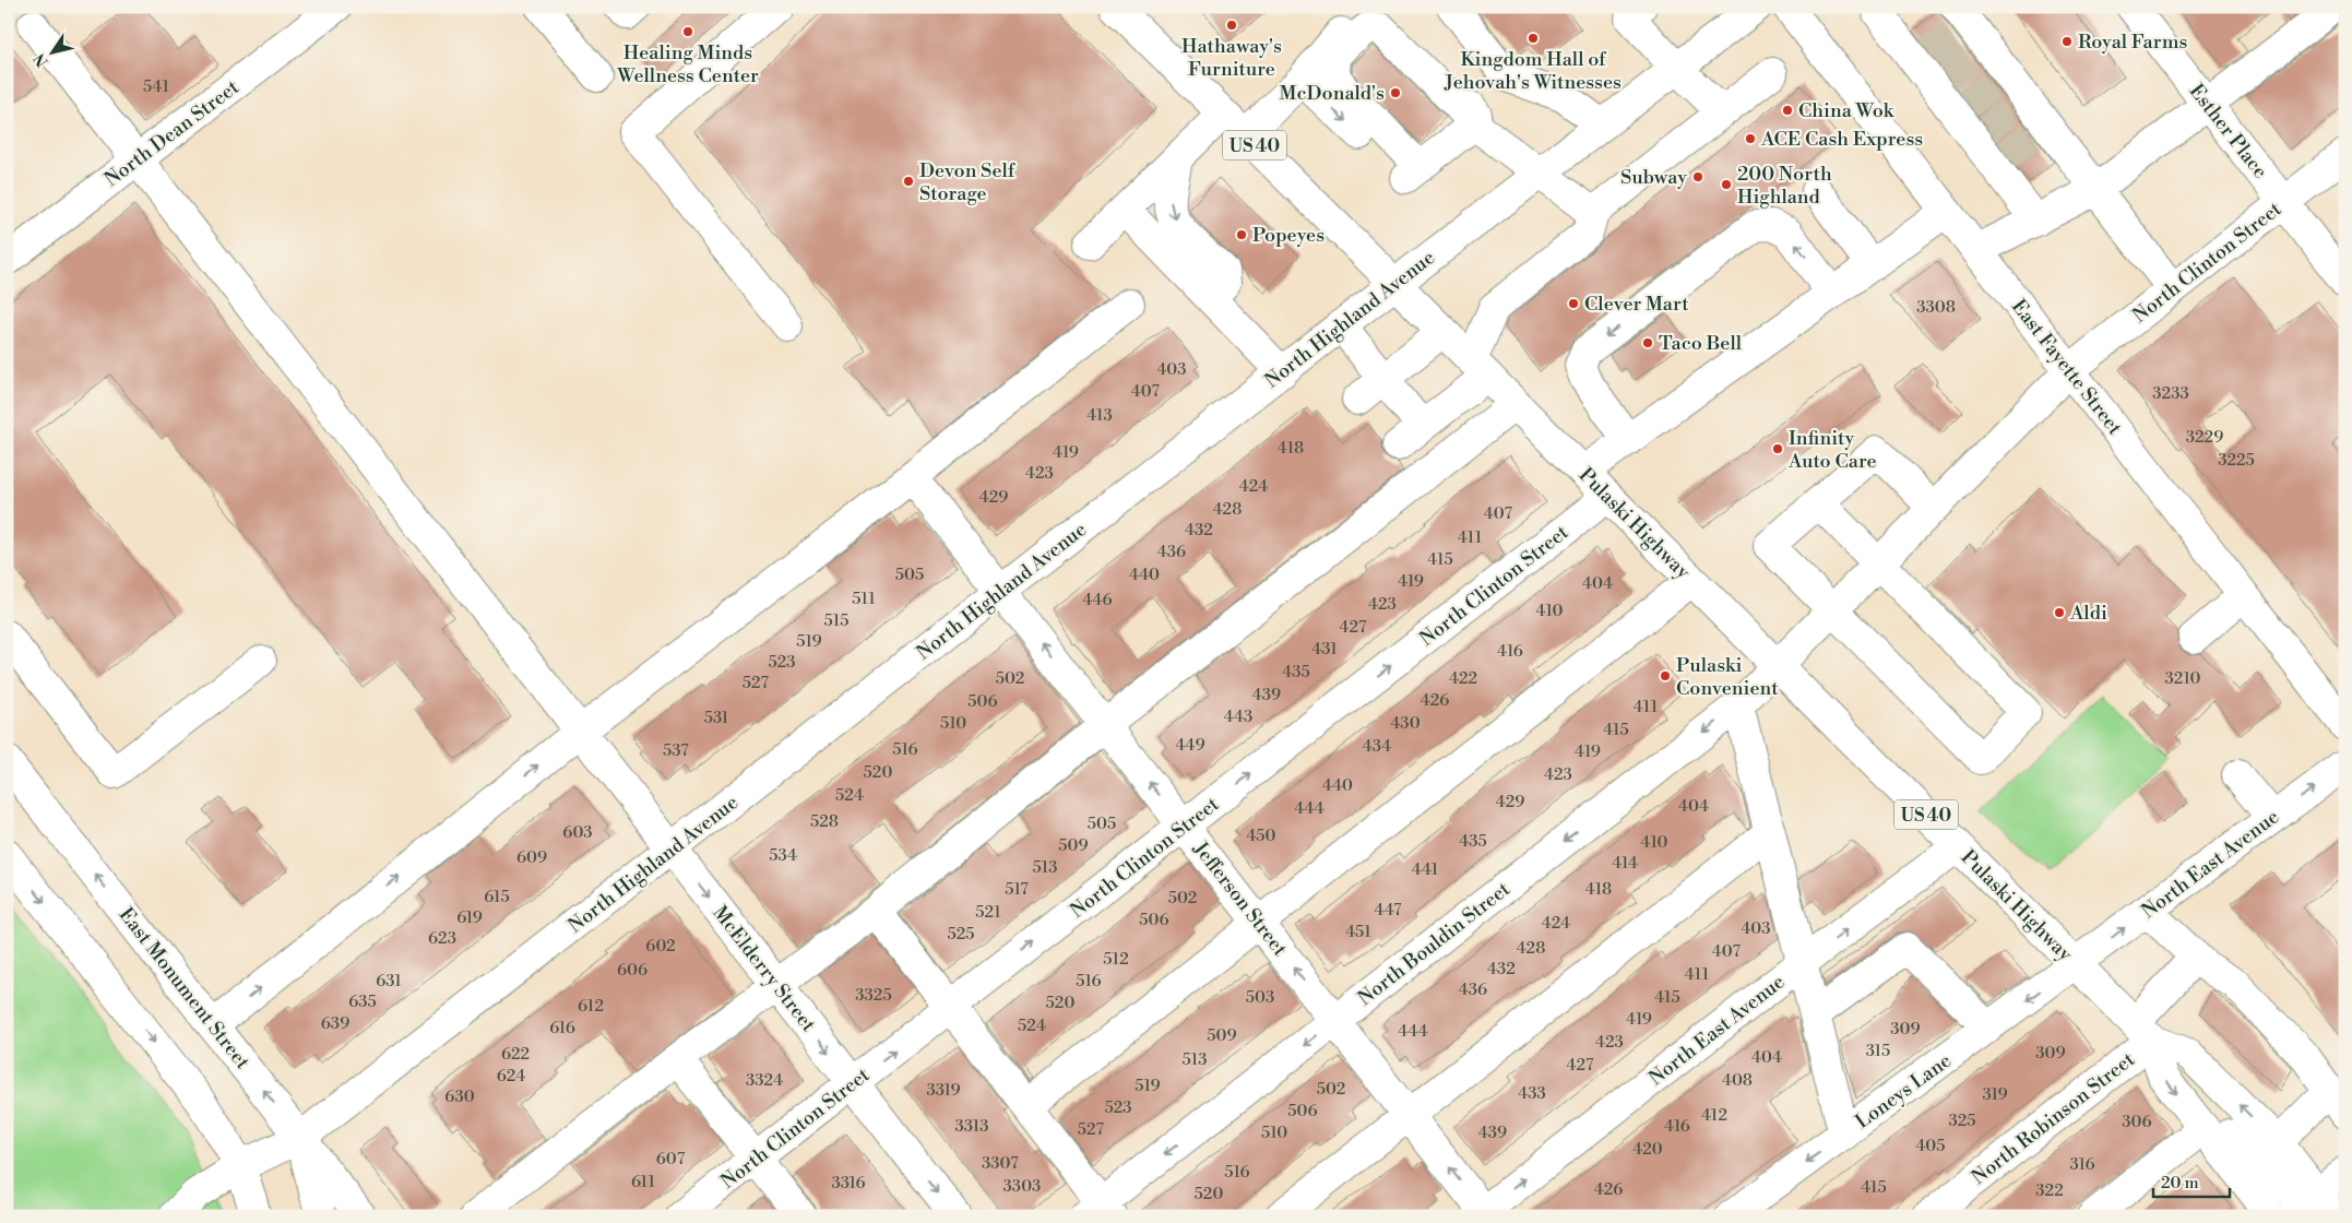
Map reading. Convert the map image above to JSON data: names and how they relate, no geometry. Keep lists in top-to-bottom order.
{
  "streets": {
    "main road": [
      "Esther Place",
      "North Dean Street",
      "US 40",
      "North Clinton Street",
      "North Highland Avenue",
      "East Fayette Street",
      "Pulaski Highway",
      "North East Avenue",
      "Jefferson Street",
      "North Bouldin Street",
      "McElderry Street",
      "East Monument Street",
      "Loneys Lane",
      "North Robinson Street"
    ]
  },
  "crossings": [
    ["Esther Place", "North Clinton Street"],
    ["North Dean Street", "McElderry Street"],
    ["North Clinton Street", "East Fayette Street"],
    ["North Clinton Street", "Pulaski Highway"],
    ["North Clinton Street", "Jefferson Street"],
    ["North Clinton Street", "North Bouldin Street"],
    ["North Clinton Street", "McElderry Street"],
    ["North Highland Avenue", "Pulaski Highway"],
    ["North Highland Avenue", "Jefferson Street"],
    ["North Highland Avenue", "McElderry Street"],
    ["North Highland Avenue", "East Monument Street"],
    ["Pulaski Highway", "North East Avenue"],
    ["Pulaski Highway", "North Bouldin Street"],
    ["Pulaski Highway", "Loneys Lane"],
    ["Pulaski Highway", "North Robinson Street"],
    ["North East Avenue", "Jefferson Street"],
    ["North East Avenue", "Loneys Lane"],
    ["Jefferson Street", "North Bouldin Street"]
  ],
  "one_way": ["Jefferson Street"],
  "places": [
    "Hathaway's Furniture",
    "Healing Minds Wellness Center",
    "Kingdom Hall of Jehovah's Witnesses",
    "Royal Farms",
    "McDonald's",
    "China Wok",
    "ACE Cash Express",
    "Subway",
    "Devon Self Storage",
    "200 North Highland",
    "Popeyes",
    "Clever Mart",
    "Taco Bell",
    "Infinity Auto Care",
    "Aldi",
    "Pulaski Convenient"
  ],
  "house_numbers": [
    "541",
    "3308",
    "403",
    "407",
    "3233",
    "413",
    "3229",
    "418",
    "419",
    "3225",
    "423",
    "424",
    "429",
    "428",
    "407",
    "432",
    "411",
    "436",
    "415",
    "505",
    "440",
    "419",
    "404",
    "511",
    "446",
    "423",
    "410",
    "515",
    "427",
    "519",
    "431",
    "416",
    "523",
    "435",
    "502",
    "422",
    "3210",
    "527",
    "439",
    "426",
    "506",
    "411",
    "443",
    "531",
    "510",
    "430",
    "415",
    "449",
    "434",
    "516",
    "537",
    "419",
    "520",
    "423",
    "440",
    "524",
    "429",
    "404",
    "444",
    "528",
    "505",
    "603",
    "450",
    "435",
    "410",
    "509",
    "534",
    "609",
    "414",
    "513",
    "441",
    "517",
    "418",
    "615",
    "502",
    "447",
    "521",
    "619",
    "506",
    "424",
    "403",
    "451",
    "525",
    "623",
    "602",
    "428",
    "407",
    "512",
    "432",
    "606",
    "411",
    "631",
    "516",
    "436",
    "3325",
    "503",
    "415",
    "635",
    "520",
    "612",
    "419",
    "639",
    "524",
    "616",
    "309",
    "444",
    "509",
    "423",
    "315",
    "309",
    "622",
    "404",
    "513",
    "427",
    "624",
    "3324",
    "408",
    "519",
    "502",
    "3319",
    "433",
    "319",
    "630",
    "523",
    "506",
    "412",
    "325",
    "306",
    "3313",
    "416",
    "527",
    "510",
    "439",
    "405",
    "420",
    "607",
    "3307",
    "316",
    "516",
    "611",
    "3316",
    "3303",
    "415",
    "426",
    "322",
    "520"
  ],
  "scale_bar": "20 m",
  "north": "bottom left"
}
